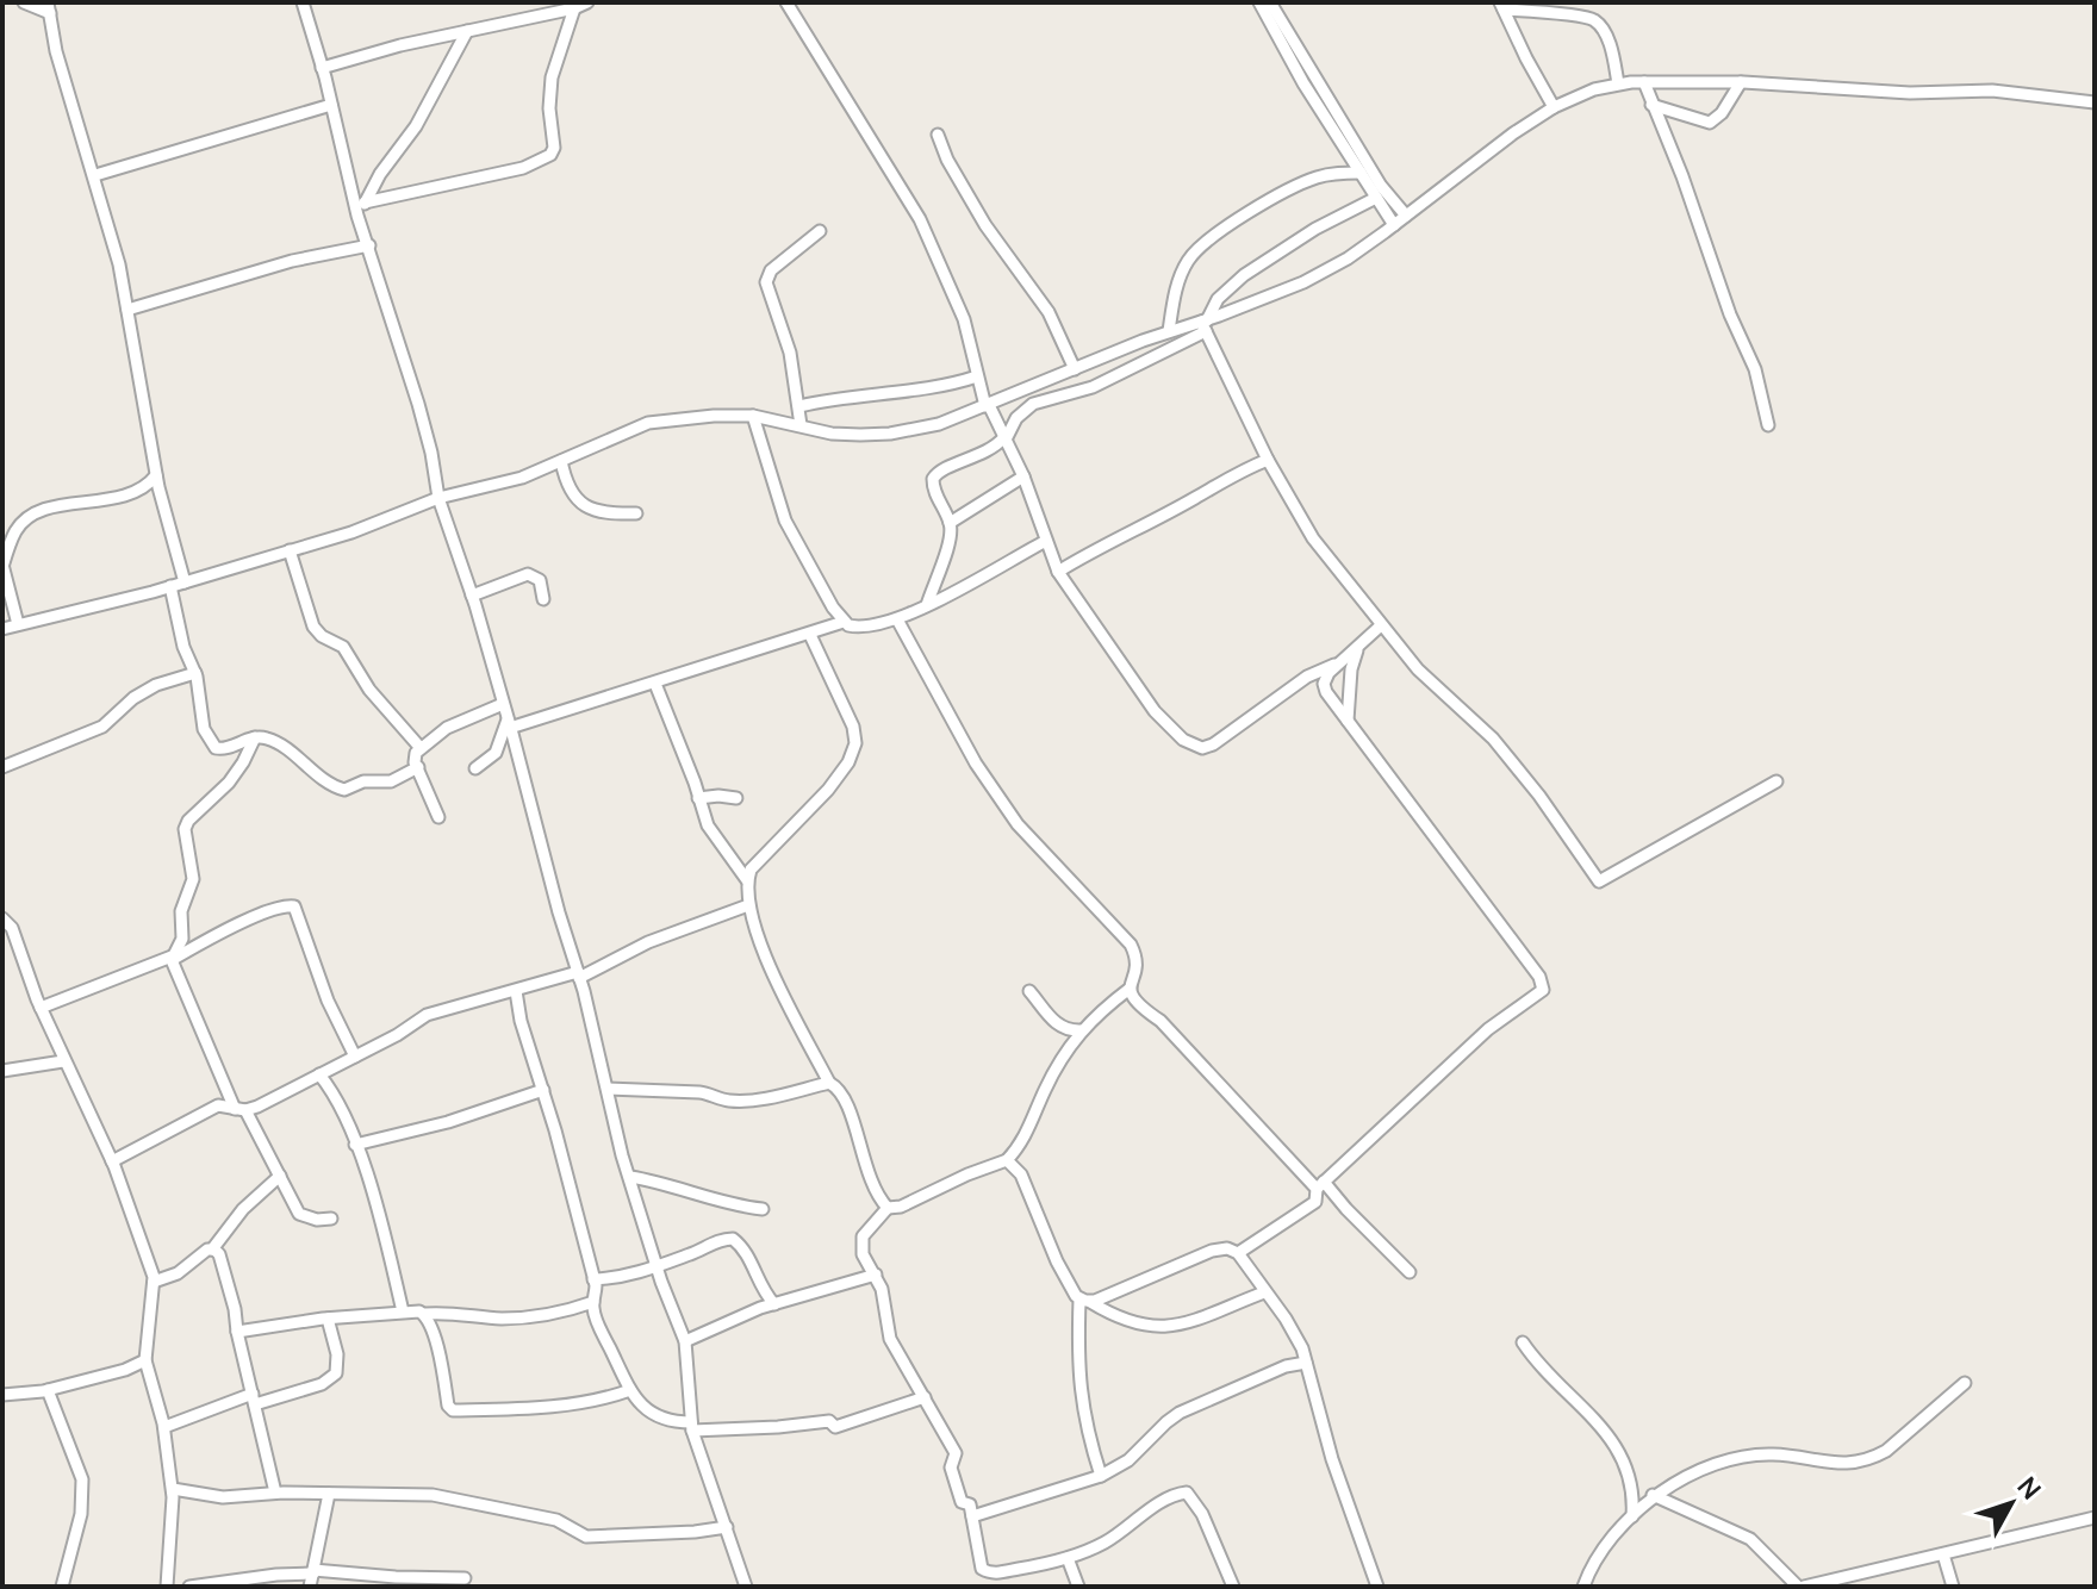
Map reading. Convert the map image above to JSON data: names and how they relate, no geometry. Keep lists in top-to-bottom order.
{
  "north": "top right"
}
